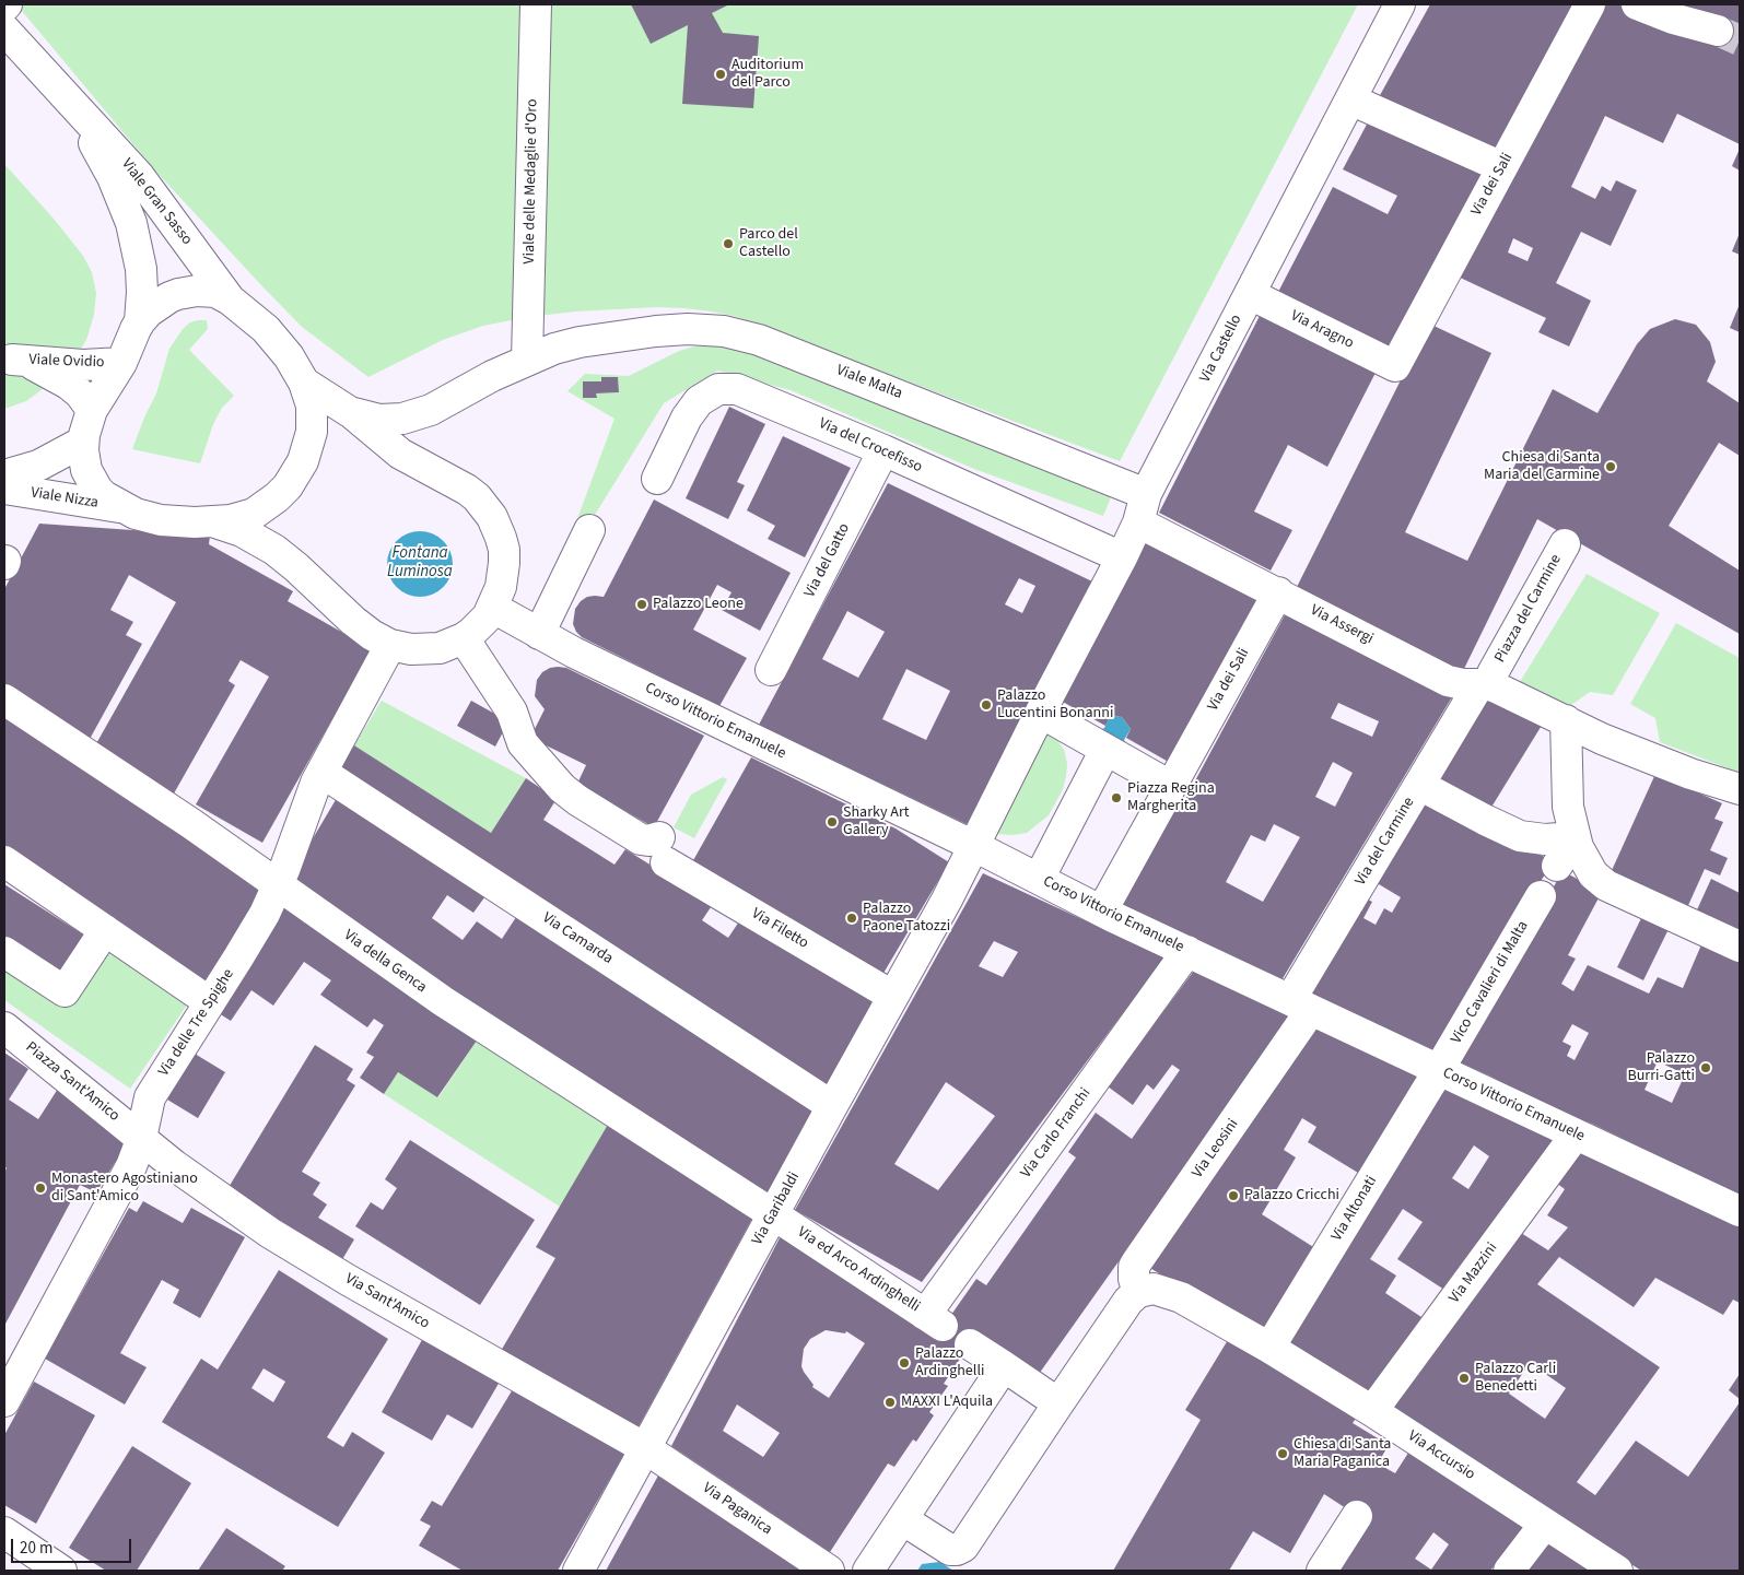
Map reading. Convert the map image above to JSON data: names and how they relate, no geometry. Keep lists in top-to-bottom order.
{
  "streets": {
    "street": [
      "Viale delle Medaglie d'Oro",
      "Via dei Sali",
      "Viale Gran Sasso",
      "Via Aragno",
      "Via Castello",
      "Viale Ovidio",
      "Viale Malta",
      "Via del Crocefisso",
      "Viale Nizza",
      "Via del Gatto",
      "Piazza del Carmine",
      "Via Assergi",
      "Corso Vittorio Emanuele",
      "Via del Carmine",
      "Via Filetto",
      "Via Camarda",
      "Via della Genca",
      "Vico Cavalieri di Malta",
      "Via delle Tre Spighe",
      "Piazza Sant'Amico",
      "Via Carlo Franchi",
      "Via Leosini",
      "Via Garibaldi",
      "Via Altonati",
      "Via ed Arco Ardinghelli",
      "Via Mazzini",
      "Via Sant'Amico",
      "Via Accursio",
      "Via Paganica"
    ]
  },
  "crossings": [
    ["Viale delle Medaglie d'Oro", "Viale Malta"],
    ["Via dei Sali", "Via Aragno"],
    ["Via dei Sali", "Via Assergi"],
    ["Via Aragno", "Via Castello"],
    ["Via Castello", "Viale Malta"],
    ["Via Castello", "Via del Crocefisso"],
    ["Via Castello", "Via Assergi"],
    ["Via del Crocefisso", "Via del Gatto"],
    ["Piazza del Carmine", "Via Assergi"],
    ["Piazza del Carmine", "Via del Carmine"],
    ["Via Assergi", "Via del Carmine"],
    ["Corso Vittorio Emanuele", "Via del Carmine"],
    ["Corso Vittorio Emanuele", "Vico Cavalieri di Malta"],
    ["Corso Vittorio Emanuele", "Via Carlo Franchi"],
    ["Corso Vittorio Emanuele", "Via Leosini"],
    ["Corso Vittorio Emanuele", "Via Garibaldi"],
    ["Corso Vittorio Emanuele", "Via Altonati"],
    ["Corso Vittorio Emanuele", "Via Mazzini"],
    ["Via del Carmine", "Via Leosini"],
    ["Via Filetto", "Via Garibaldi"],
    ["Via Camarda", "Via delle Tre Spighe"],
    ["Via Camarda", "Via Garibaldi"],
    ["Via della Genca", "Via delle Tre Spighe"],
    ["Via della Genca", "Via Garibaldi"],
    ["Via della Genca", "Via ed Arco Ardinghelli"],
    ["Vico Cavalieri di Malta", "Via Altonati"],
    ["Via delle Tre Spighe", "Piazza Sant'Amico"],
    ["Via delle Tre Spighe", "Via Sant'Amico"],
    ["Piazza Sant'Amico", "Via Sant'Amico"],
    ["Via Carlo Franchi", "Via ed Arco Ardinghelli"],
    ["Via Leosini", "Via Accursio"],
    ["Via Garibaldi", "Via ed Arco Ardinghelli"],
    ["Via Garibaldi", "Via Sant'Amico"],
    ["Via Garibaldi", "Via Paganica"],
    ["Via Altonati", "Via Accursio"],
    ["Via Mazzini", "Via Accursio"],
    ["Via Sant'Amico", "Via Paganica"]
  ],
  "water": ["Fontana Luminosa"],
  "places": [
    "Auditorium del Parco",
    "Parco del Castello",
    "Chiesa di Santa Maria del Carmine",
    "Palazzo Leone",
    "Palazzo Lucentini Bonanni",
    "Piazza Regina Margherita",
    "Sharky Art Gallery",
    "Palazzo Paone Tatozzi",
    "Palazzo Burri-Gatti",
    "Monastero Agostiniano di Sant'Amico",
    "Palazzo Cricchi",
    "Palazzo Ardinghelli",
    "Palazzo Carli Benedetti",
    "MAXXI L'Aquila",
    "Chiesa di Santa Maria Paganica"
  ],
  "scale_bar": "20 m"
}
